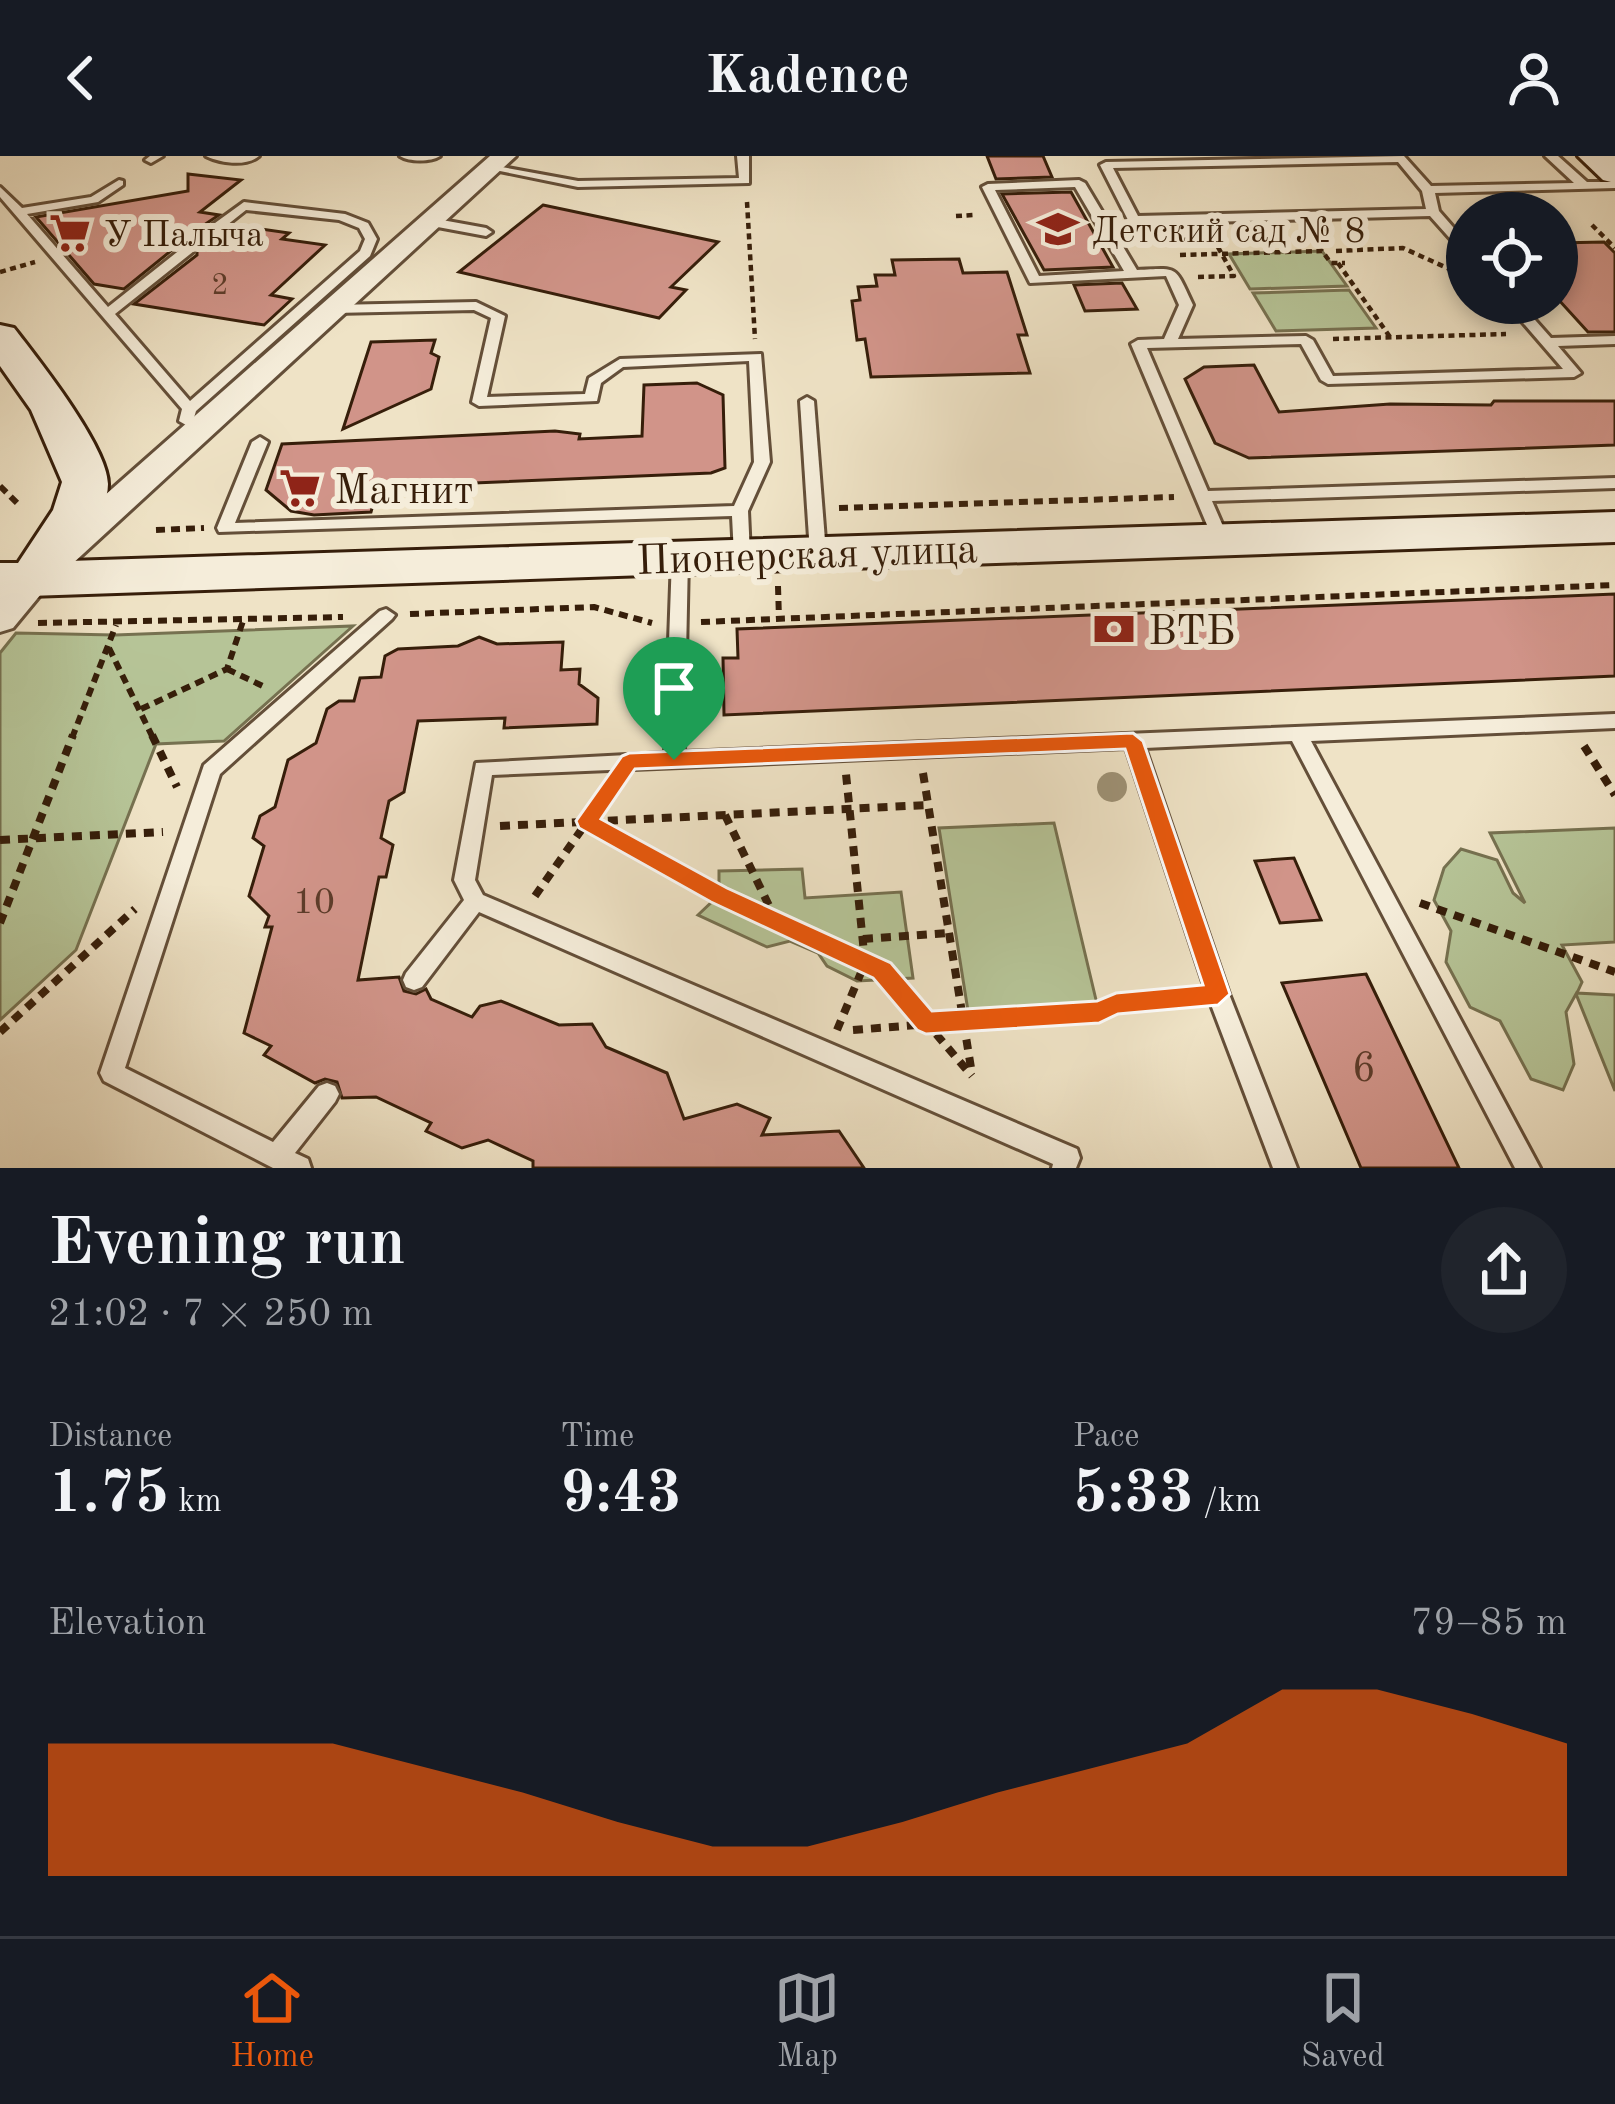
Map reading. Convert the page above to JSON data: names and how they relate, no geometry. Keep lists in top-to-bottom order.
{
  "streets": {
    "main road": ["Пионерская улица"]
  },
  "places": {
    "school or university": ["Детский сад № 8"],
    "supermarket": ["У Палыча", "Магнит"],
    "bank": ["ВТБ"]
  },
  "house_numbers": ["2", "10", "6"],
  "page": {
    "header": "Kadence",
    "heading": ["Evening run", "21:02 · 7 × 250 m"],
    "stats": [
      ["Distance", "1.75 km"],
      ["Time", "9:43"],
      ["Pace", "5:33 /km"]
    ],
    "chart": ["Elevation", "79–85 m"],
    "tabs": ["Home", "Map", "Saved"]
  }
}
